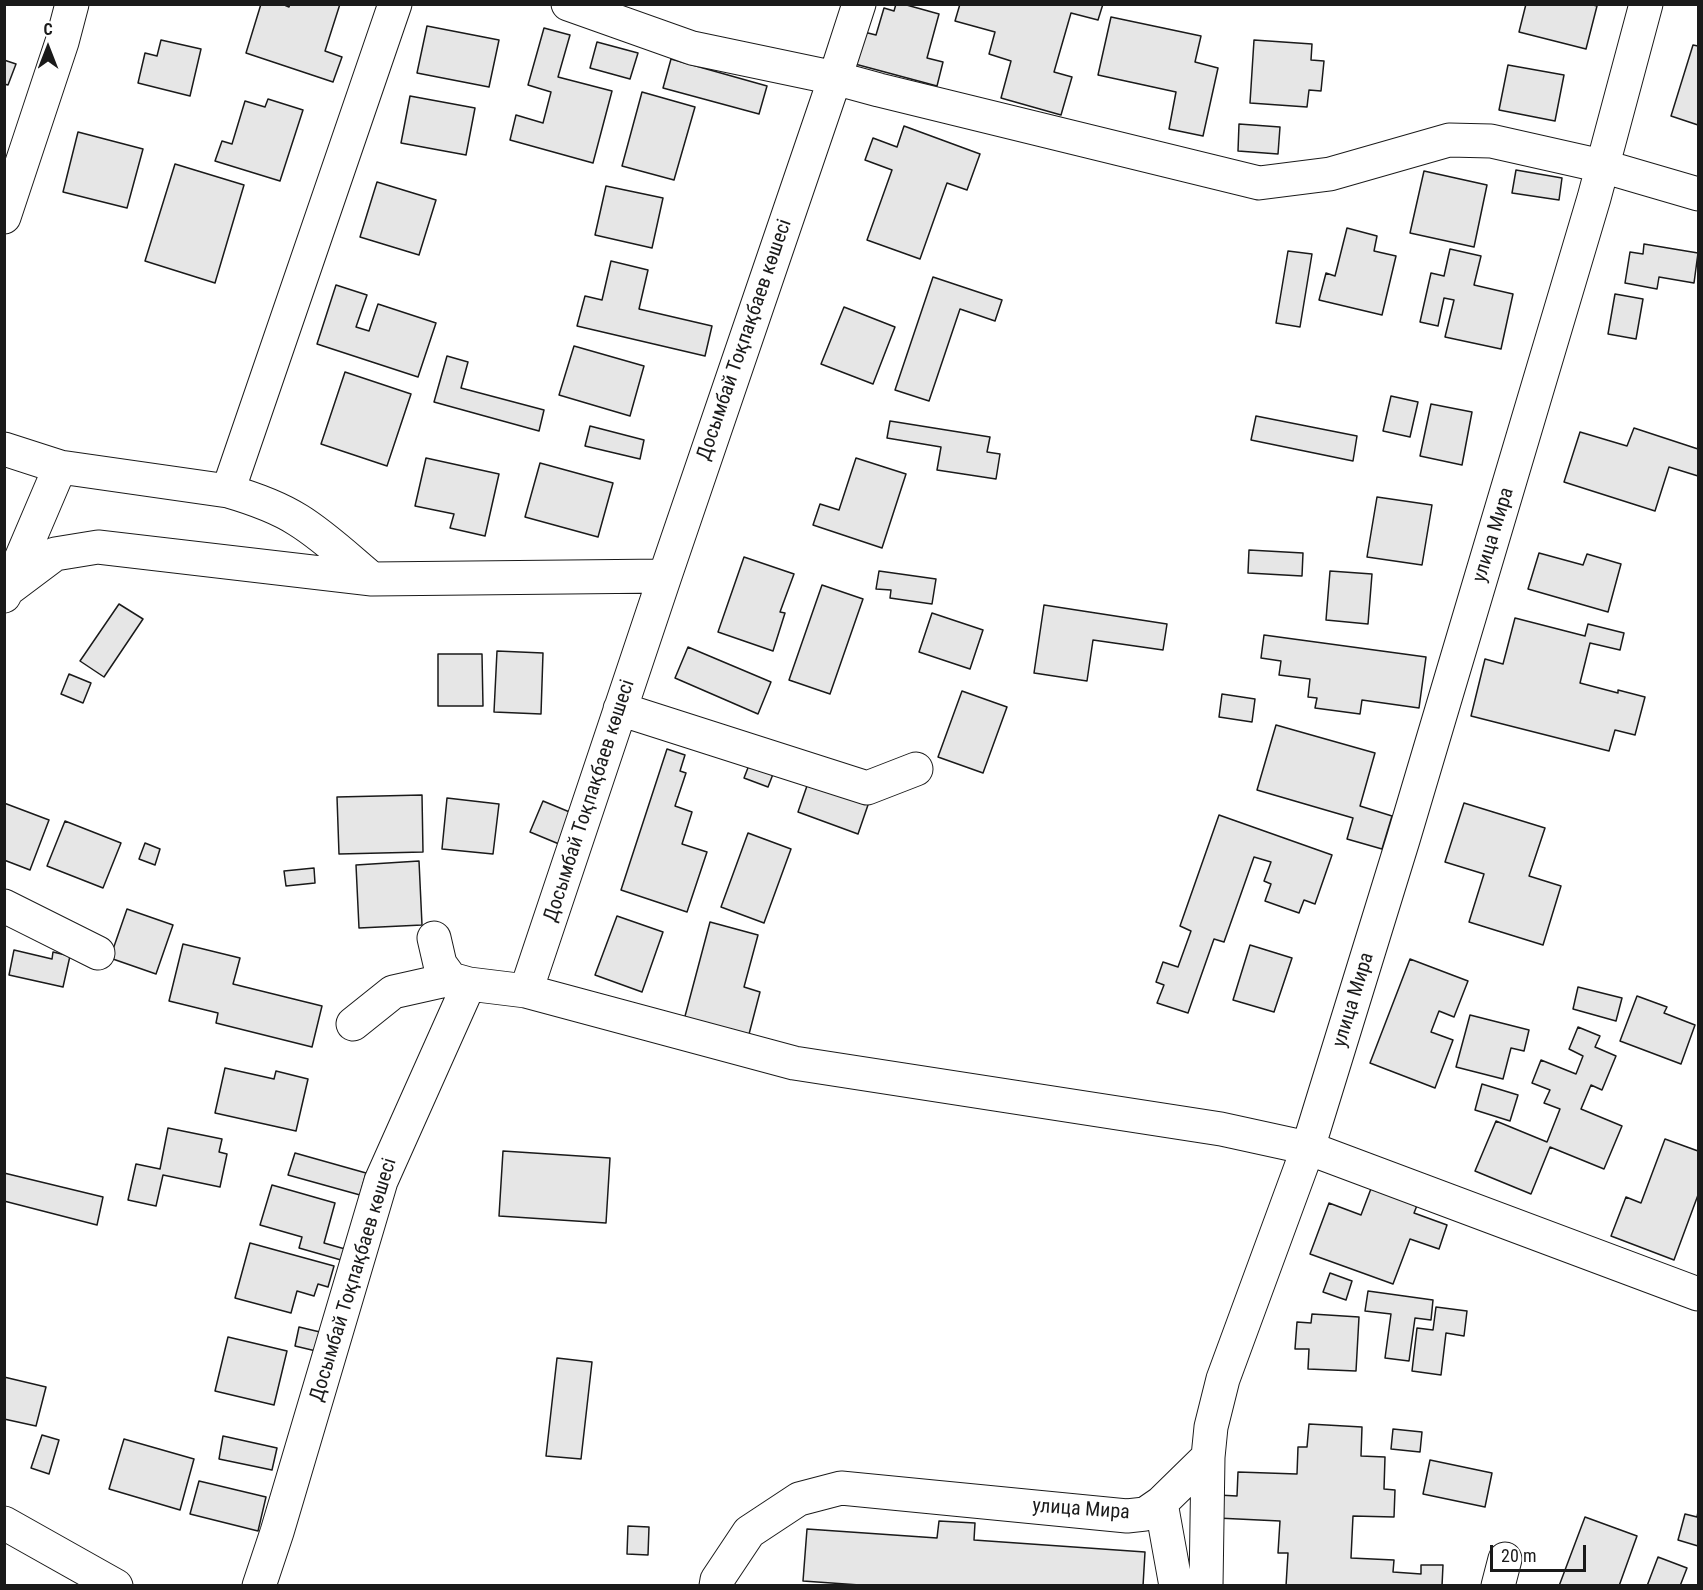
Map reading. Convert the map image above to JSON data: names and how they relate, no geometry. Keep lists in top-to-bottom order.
{
  "streets": {
    "street": ["Досымбай Тоқпақбаев көшесі", "улица Мира"]
  },
  "scale_bar": "20 m",
  "north": "top"
}
